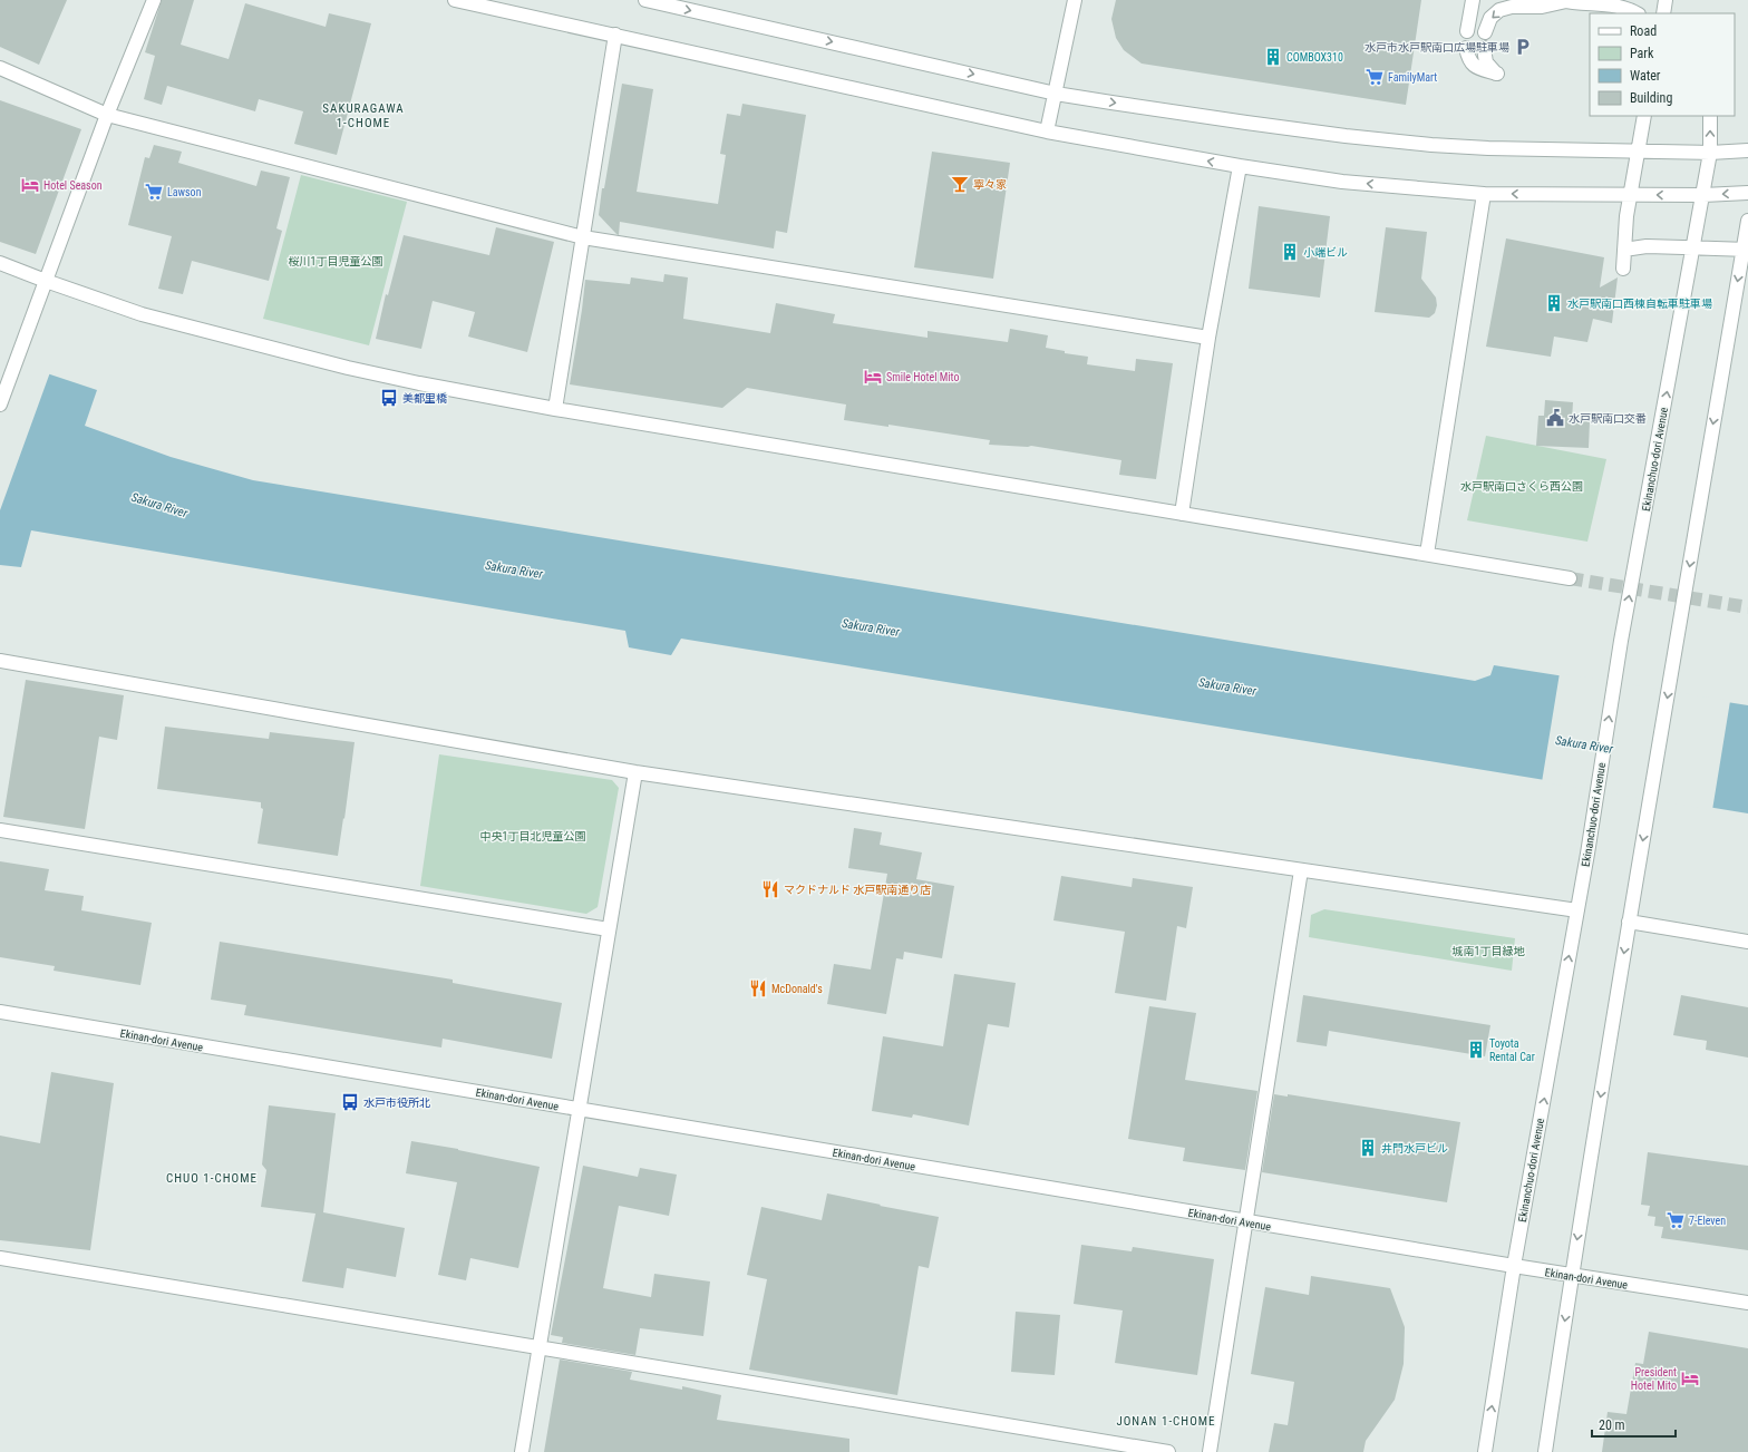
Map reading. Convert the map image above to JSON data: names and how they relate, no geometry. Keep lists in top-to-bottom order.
{
  "streets": {
    "street": ["Ekinanchuo-dori Avenue", "Ekinan-dori Avenue"]
  },
  "crossings": [
    ["Ekinanchuo-dori Avenue", "Ekinan-dori Avenue"]
  ],
  "districts": ["SAKURAGAWA 1-CHOME", "CHUO 1-CHOME", "JONAN 1-CHOME"],
  "water": ["Sakura River"],
  "parks": [
    "桜川1丁目児童公園",
    "水戸駅南口さくら西公園",
    "中央1丁目北児童公園",
    "城南1丁目緑地"
  ],
  "places": {
    "parking": ["水戸市水戸駅南口広場駐車場"],
    "building": [
      "COMBOX310",
      "小端ビル",
      "水戸駅南口西棟自転車駐車場",
      "Toyota Rental Car",
      "井門水戸ビル"
    ],
    "supermarket": ["FamilyMart", "Lawson", "7-Eleven"],
    "bar": ["寧々家"],
    "hotel": ["Hotel Season", "Smile Hotel Mito", "President Hotel Mito"],
    "bus stop": ["美都里橋", "水戸市役所北"],
    "public building": ["水戸駅南口交番"],
    "restaurant": ["マクドナルド 水戸駅南通り店", "McDonald's"]
  },
  "legend": [
    "Road",
    "Park",
    "Water",
    "Building"
  ],
  "scale_bar": "20 m"
}
